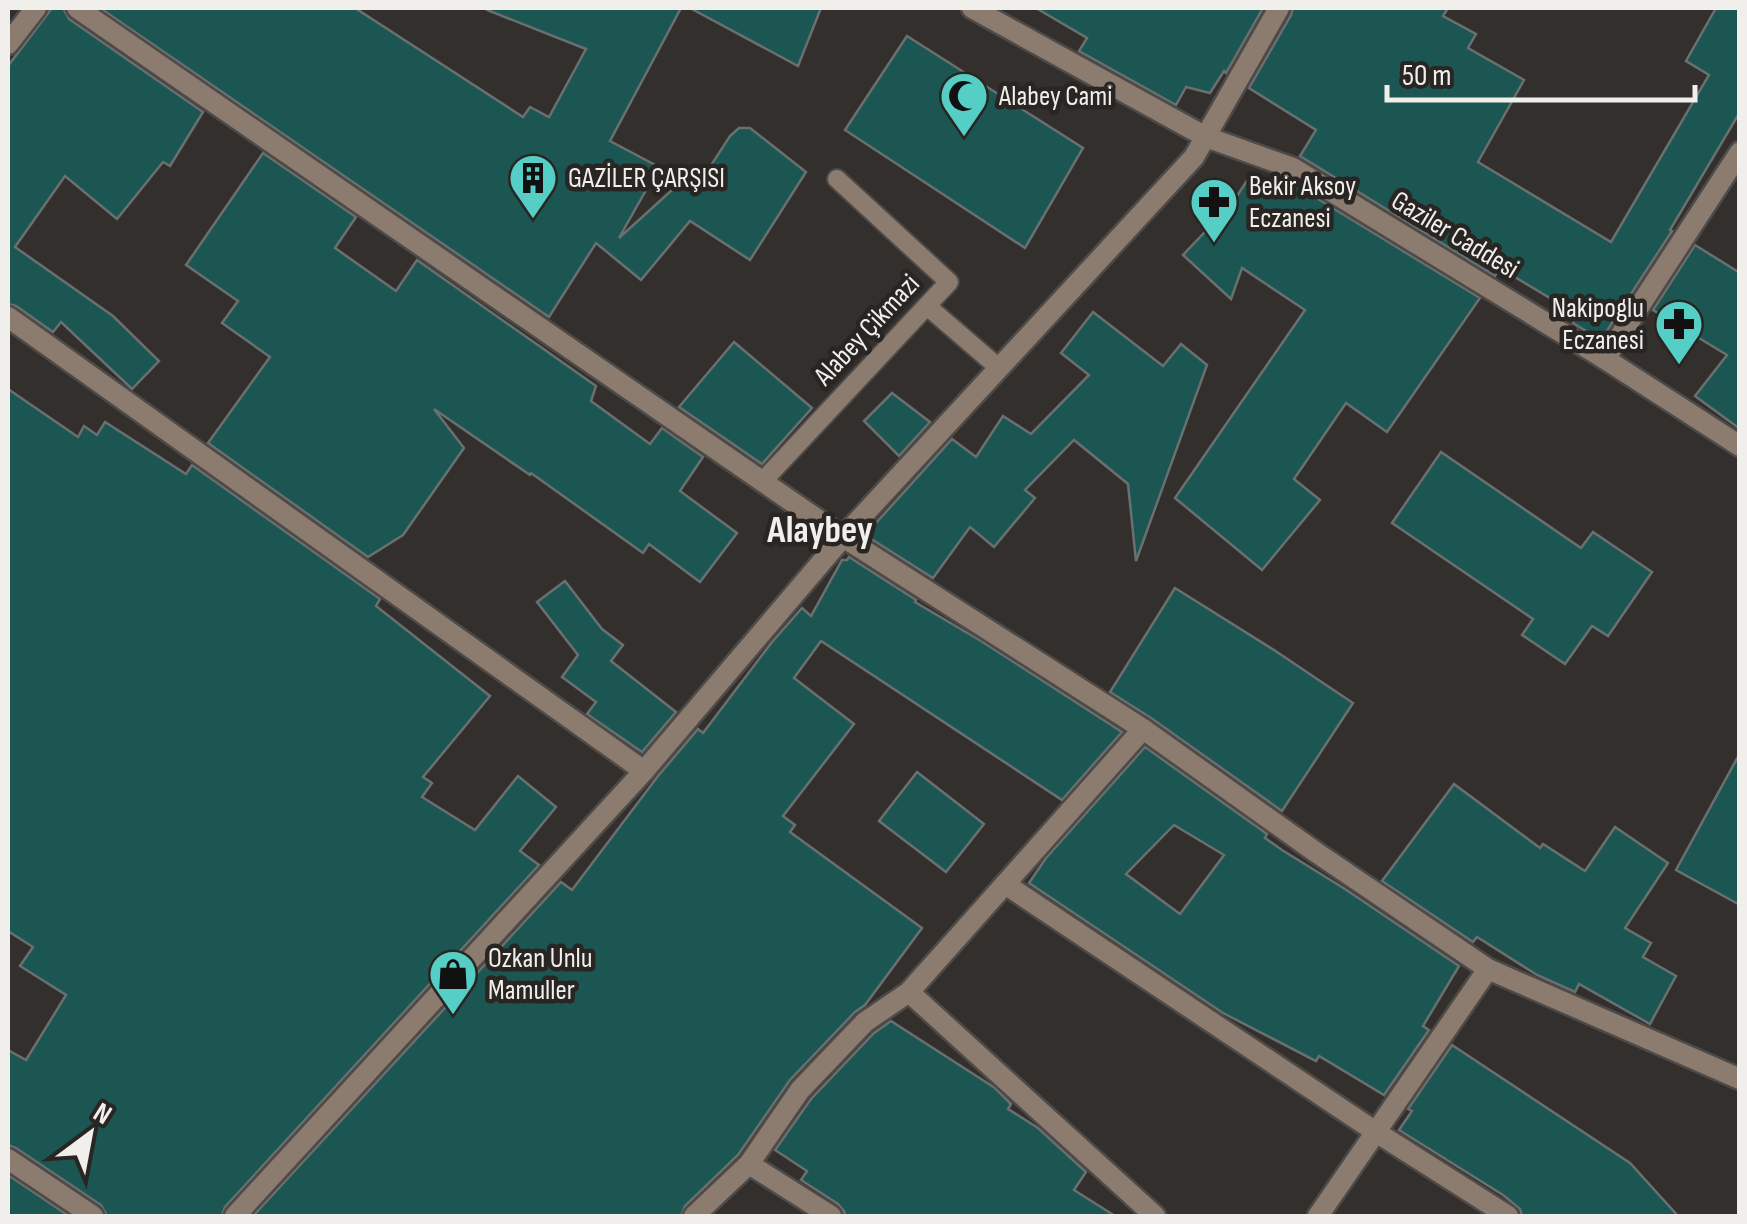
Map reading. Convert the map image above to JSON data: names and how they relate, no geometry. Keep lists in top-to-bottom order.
{
  "streets": {
    "street": ["Gaziler Caddesi"],
    "lane": ["Alabey Çikmazi"]
  },
  "districts": ["Alaybey"],
  "places": {
    "mosque": ["Alabey Cami"],
    "building": ["GAZİLER ÇARŞISI"],
    "pharmacy": ["Bekir Aksoy Eczanesi", "Nakipoglu Eczanesi"],
    "shop": ["Ozkan Unlu Mamuller"]
  },
  "scale_bar": "50 m",
  "north": "top right"
}
